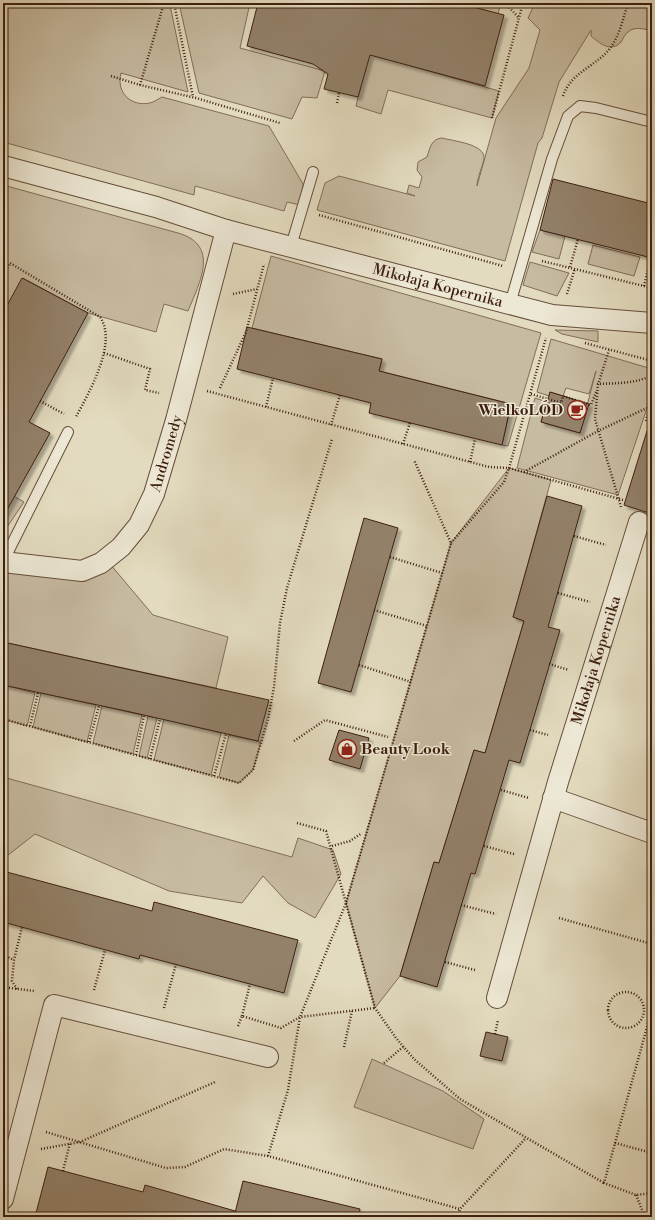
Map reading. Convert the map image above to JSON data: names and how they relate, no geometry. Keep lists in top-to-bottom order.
{
  "streets": {
    "street": ["Mikołaja Kopernika", "Andromedy"]
  },
  "crossings": [
    ["Mikołaja Kopernika", "Andromedy"]
  ],
  "places": {
    "cafe": ["WielkoLÓD"],
    "shop": ["Beauty Look"]
  }
}
